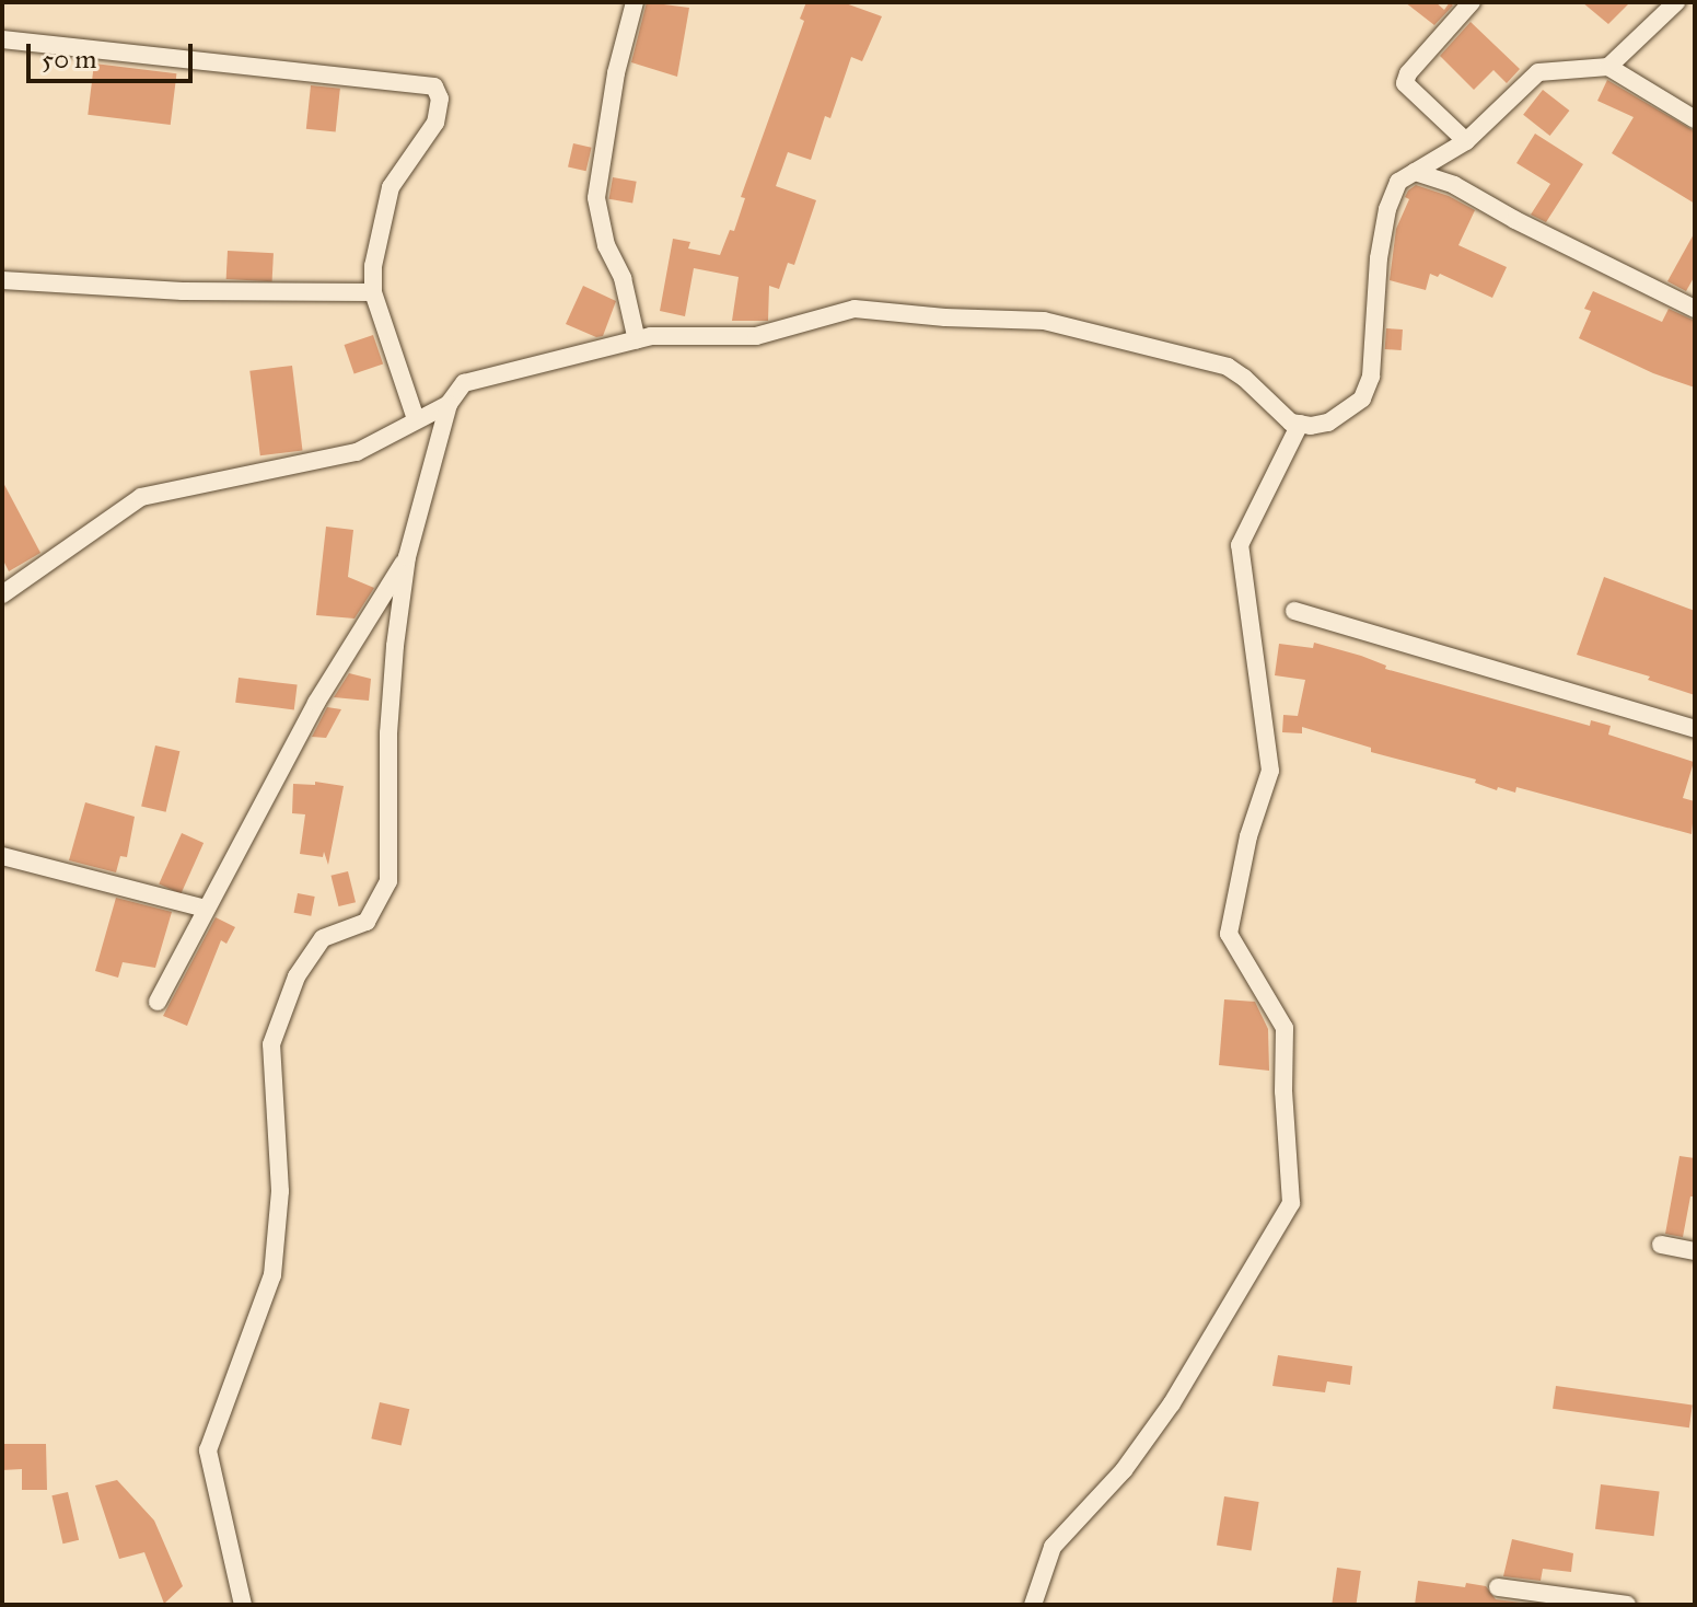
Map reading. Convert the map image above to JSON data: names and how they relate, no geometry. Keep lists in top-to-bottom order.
{
  "scale_bar": "50 m"
}
